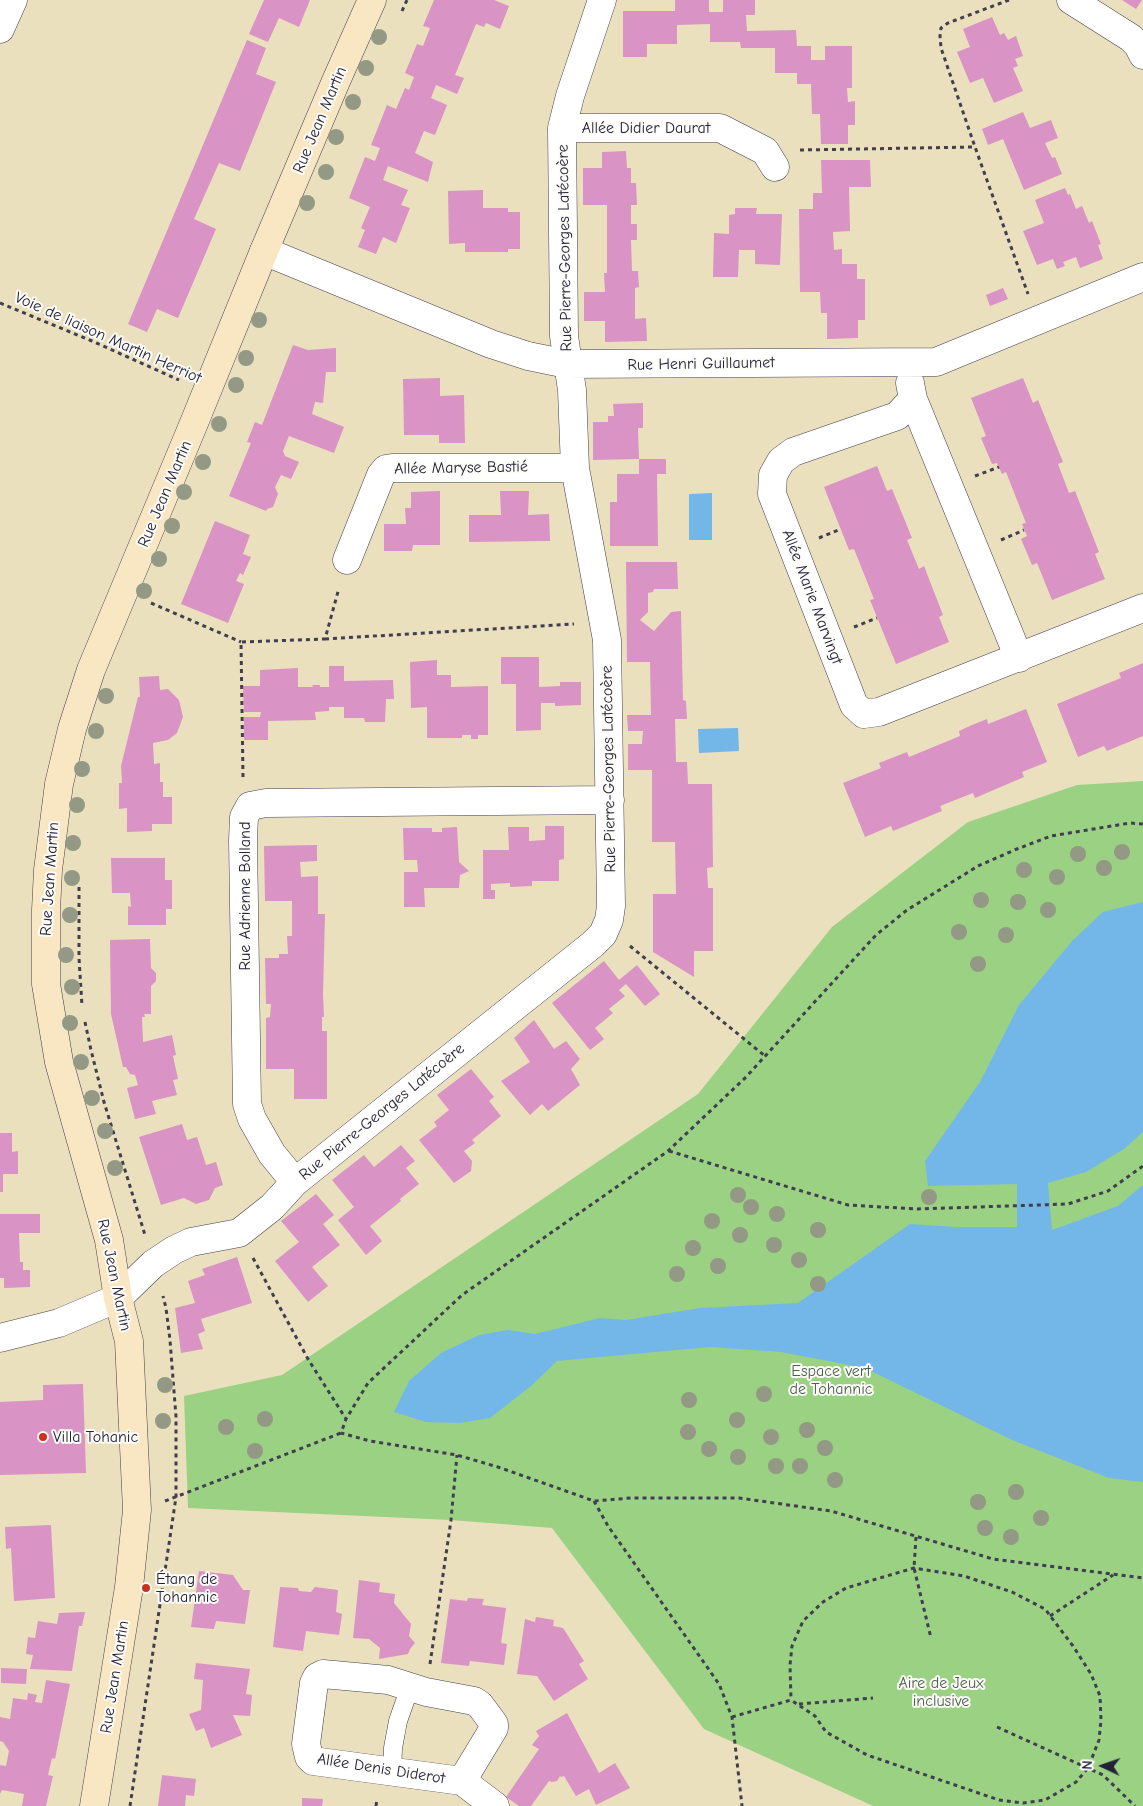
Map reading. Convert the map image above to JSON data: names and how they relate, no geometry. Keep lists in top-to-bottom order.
{
  "streets": {
    "main road": ["Rue Jean Martin"],
    "street": [
      "Allée Didier Daurat",
      "Rue Pierre-Georges Latécoère",
      "Rue Henri Guillaumet",
      "Allée Maryse Bastié",
      "Allée Marie Marvingt",
      "Rue Adrienne Bolland",
      "Allée Denis Diderot"
    ],
    "path": ["Voie de liaison Martin Herriot"]
  },
  "crossings": [
    ["Rue Jean Martin", "Rue Pierre-Georges Latécoère"],
    ["Rue Jean Martin", "Voie de liaison Martin Herriot"],
    ["Rue Jean Martin", "Rue Henri Guillaumet"],
    ["Allée Didier Daurat", "Rue Pierre-Georges Latécoère"],
    ["Rue Pierre-Georges Latécoère", "Rue Henri Guillaumet"],
    ["Rue Pierre-Georges Latécoère", "Allée Maryse Bastié"],
    ["Rue Pierre-Georges Latécoère", "Rue Adrienne Bolland"]
  ],
  "parks": ["Espace vert de Tohannic", "Aire de Jeux inclusive"],
  "places": ["Villa Tohanic", "Étang de Tohannic"],
  "north": "left"
}
